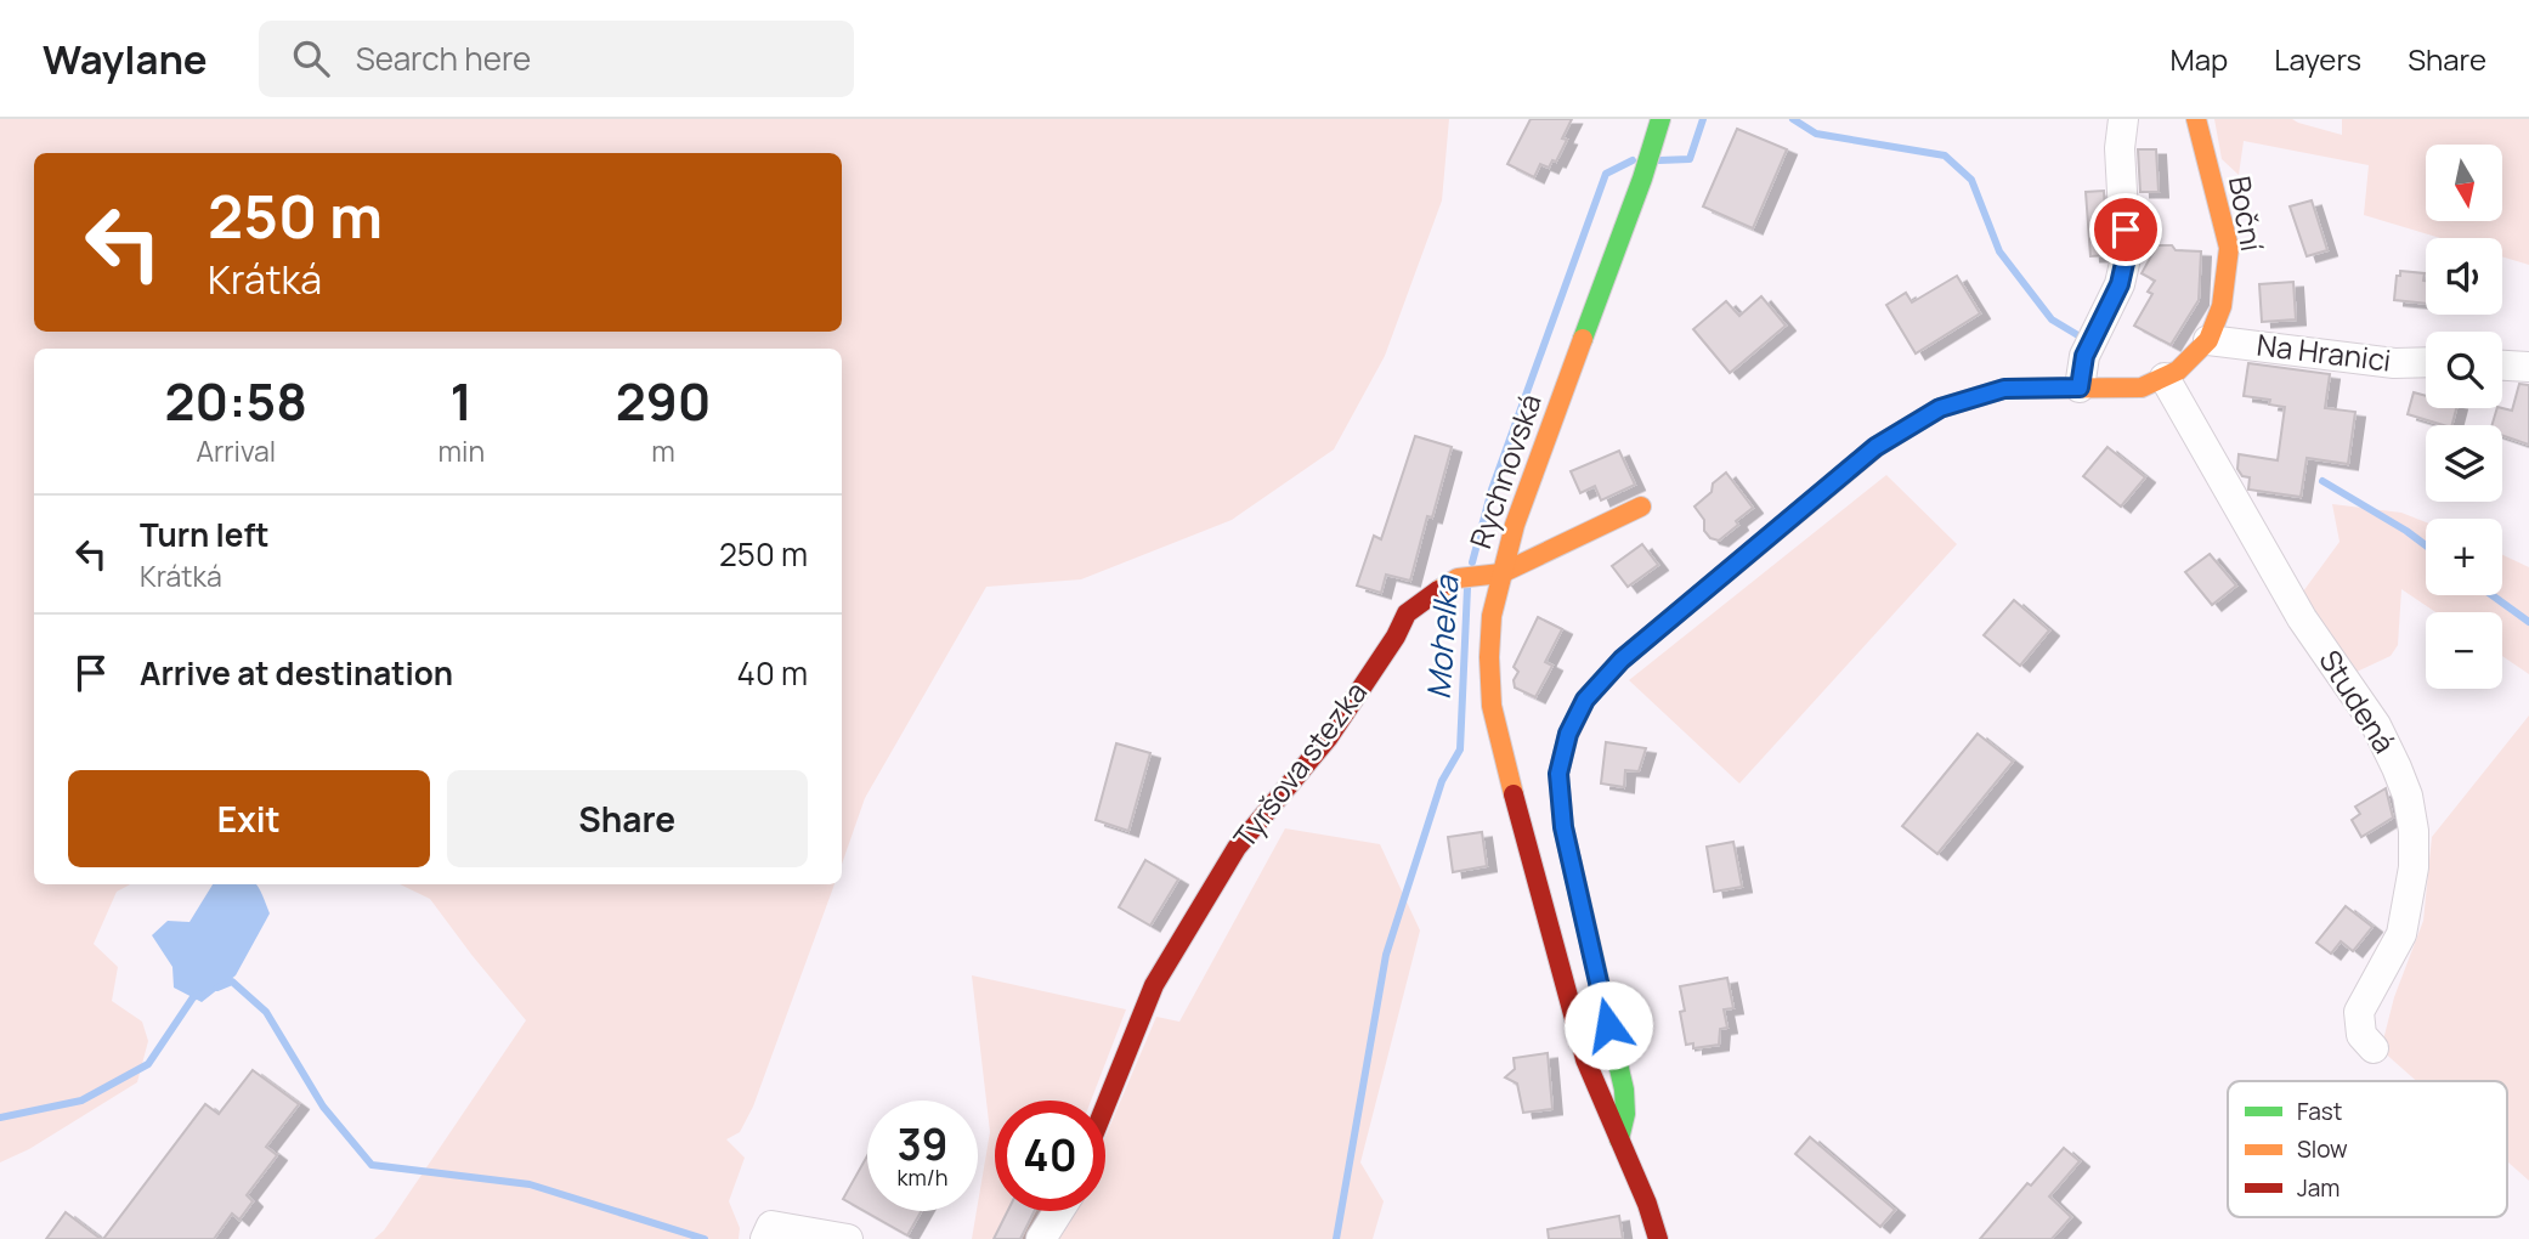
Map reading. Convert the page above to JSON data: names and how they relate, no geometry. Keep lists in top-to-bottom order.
{
  "streets": {
    "street": [
      "Boční",
      "Na Hranici",
      "Rychnovská",
      "Studená",
      "Tyršova stezka"
    ]
  },
  "crossings": [
    ["Boční", "Na Hranici"],
    ["Boční", "Studená"],
    ["Rychnovská", "Tyršova stezka"]
  ],
  "water": ["Mohelka"],
  "legend": ["Fast", "Slow", "Jam"],
  "north": "bottom",
  "page": {
    "header": "Waylane",
    "search": "Search here",
    "nav": ["Map", "Layers", "Share"],
    "map_buttons": ["+", "−"],
    "turn": ["250 m", "Krátká"],
    "eta": [
      "20:58",
      "Arrival",
      "1",
      "min",
      "290",
      "m"
    ],
    "list": [
      {
        "name": "Turn left",
        "note": "Krátká",
        "value": "250 m"
      },
      {
        "name": "Arrive at destination",
        "value": "40 m"
      }
    ],
    "buttons": ["Exit", "Share"],
    "speed": "39 km/h",
    "limit": "40"
  }
}
